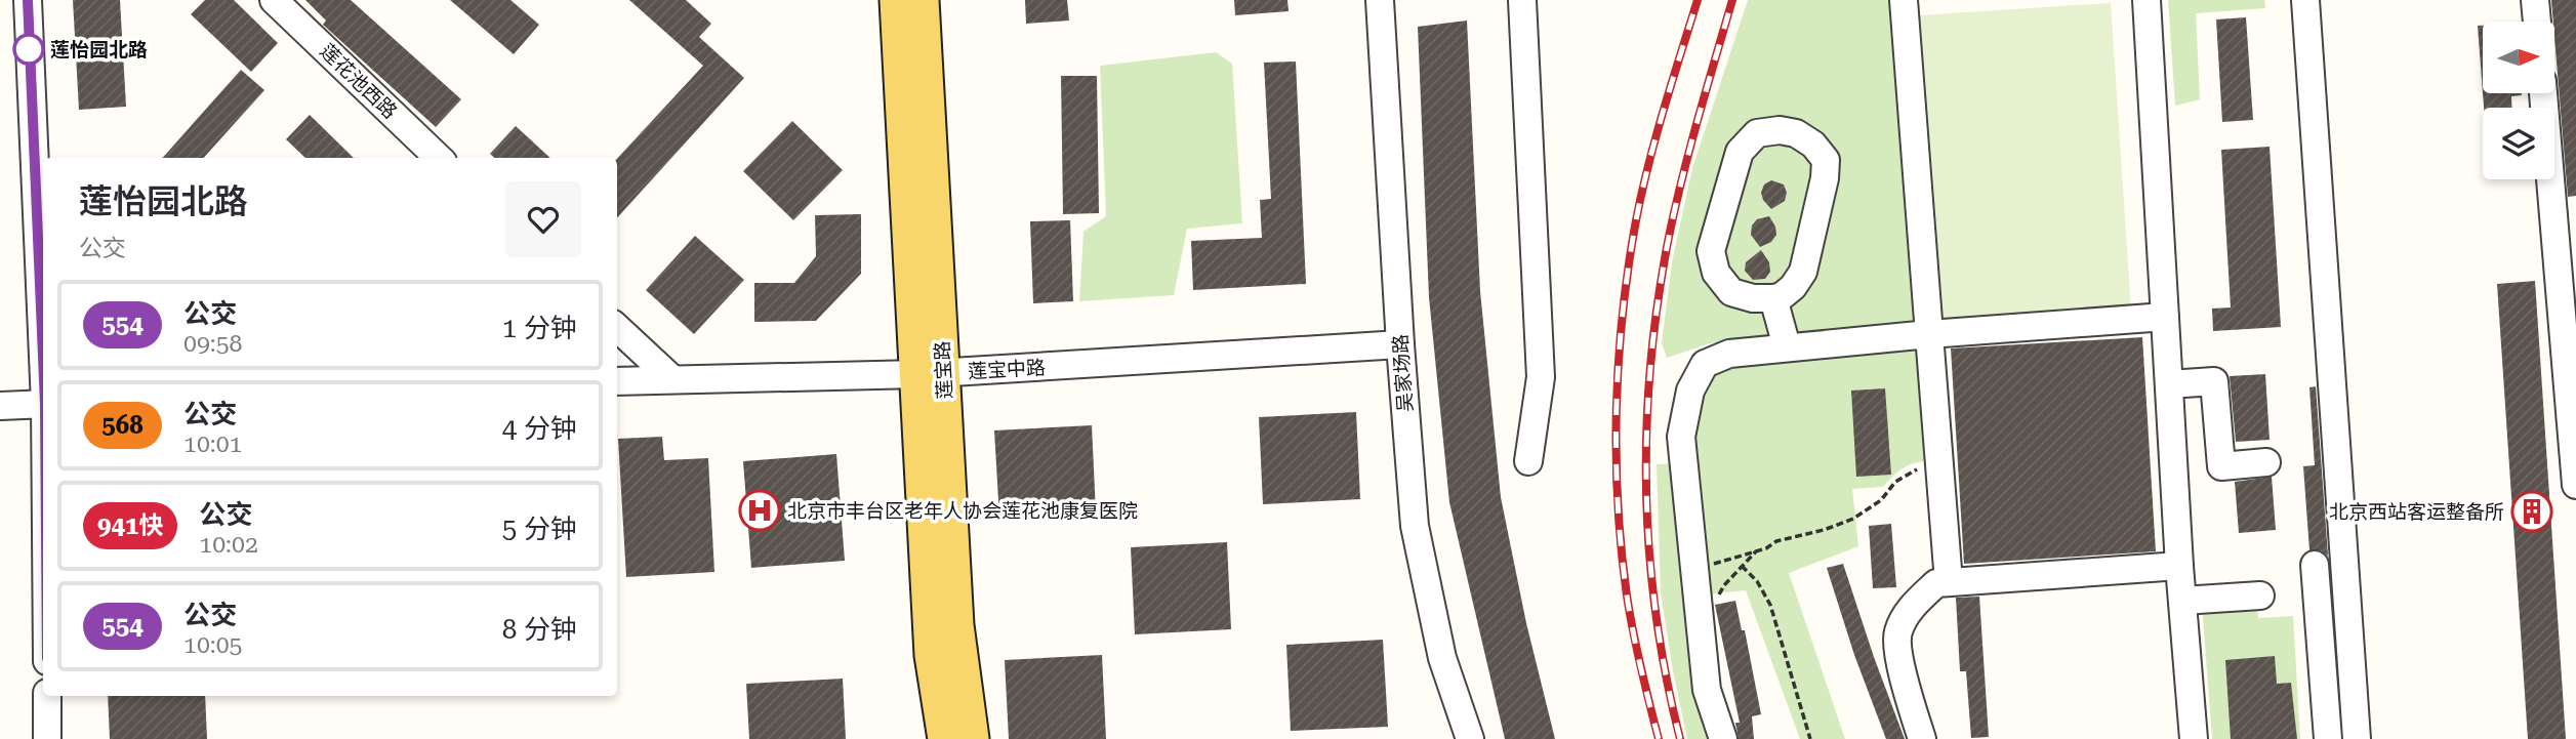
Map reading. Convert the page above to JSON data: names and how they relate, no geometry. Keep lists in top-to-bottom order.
{
  "streets": {
    "main road": ["莲宝路"],
    "street": ["莲花池西路", "莲宝中路", "吴家场路"]
  },
  "crossings": [
    ["莲宝中路", "莲宝路"],
    ["莲宝中路", "吴家场路"]
  ],
  "places": {
    "other": ["莲怡园北路"],
    "hospital": ["北京市丰台区老年人协会莲花池康复医院"],
    "building": ["北京西站客运整备所"]
  },
  "lines": ["bus line 554"],
  "north": "right",
  "page": {
    "heading": ["莲怡园北路", "公交"],
    "list": [
      {
        "mark": "554",
        "name": "公交",
        "note": "09:58",
        "value": "1 分钟"
      },
      {
        "mark": "568",
        "name": "公交",
        "note": "10:01",
        "value": "4 分钟"
      },
      {
        "mark": "941快",
        "name": "公交",
        "note": "10:02",
        "value": "5 分钟"
      },
      {
        "mark": "554",
        "name": "公交",
        "note": "10:05",
        "value": "8 分钟"
      }
    ]
  }
}
